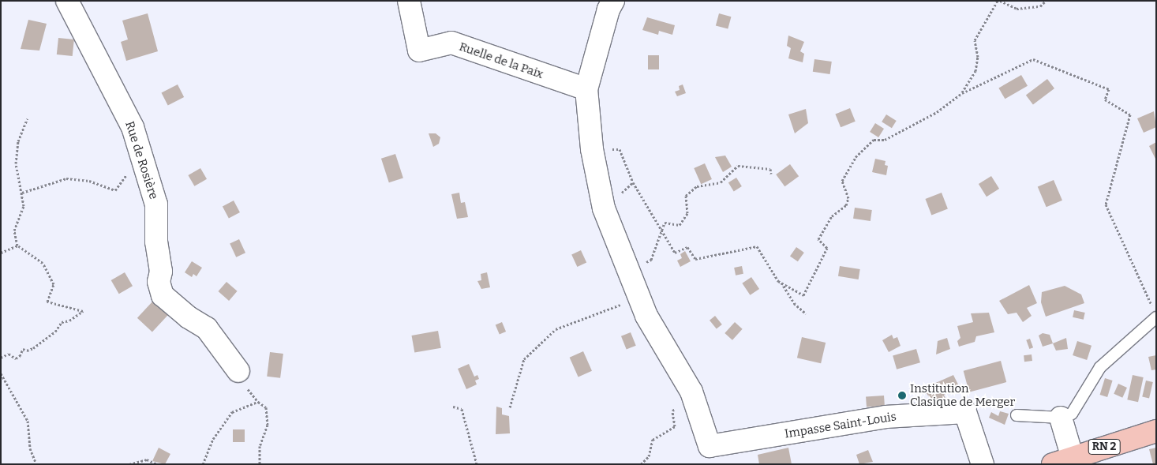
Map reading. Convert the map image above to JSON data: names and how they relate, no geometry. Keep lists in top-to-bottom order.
{
  "streets": {
    "main road": ["RN 2"],
    "street": ["Ruelle de la Paix", "Rue de Rosière", "Impasse Saint-Louis"]
  },
  "places": ["Institution Clasique de Merger"]
}
